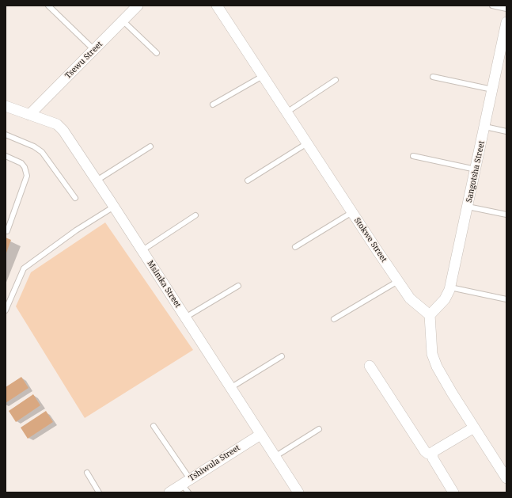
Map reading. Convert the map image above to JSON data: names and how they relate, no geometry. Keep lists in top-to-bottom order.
{
  "streets": {
    "street": [
      "Tsewu Street",
      "Sangotsha Street",
      "Stokwe Street",
      "Msimka Street",
      "Tshiwula Street"
    ]
  },
  "crossings": [
    ["Tsewu Street", "Msimka Street"],
    ["Sangotsha Street", "Stokwe Street"],
    ["Msimka Street", "Tshiwula Street"]
  ]
}
